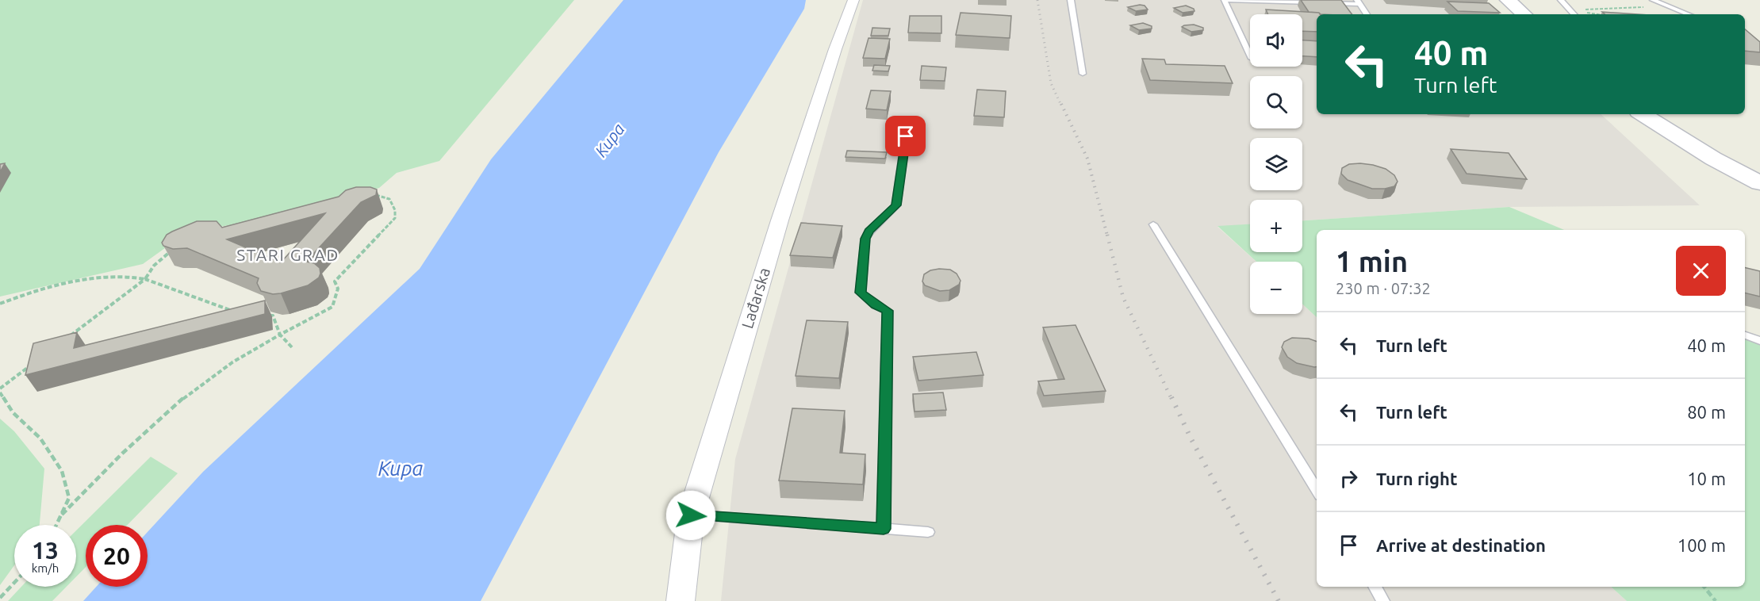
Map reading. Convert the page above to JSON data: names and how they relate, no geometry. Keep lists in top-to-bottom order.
{
  "streets": {
    "street": ["Lađarska"]
  },
  "districts": ["STARI GRAD"],
  "water": ["Kupa"],
  "page": {
    "map_buttons": ["+", "−"],
    "turn": ["40 m", "Turn left"],
    "heading": ["1 min", "230 m · 07:32"],
    "list": [
      {
        "name": "Turn left",
        "value": "40 m"
      },
      {
        "name": "Turn left",
        "value": "80 m"
      },
      {
        "name": "Turn right",
        "value": "10 m"
      },
      {
        "name": "Arrive at destination",
        "value": "100 m"
      }
    ],
    "speed": "13 km/h",
    "limit": "20"
  }
}
